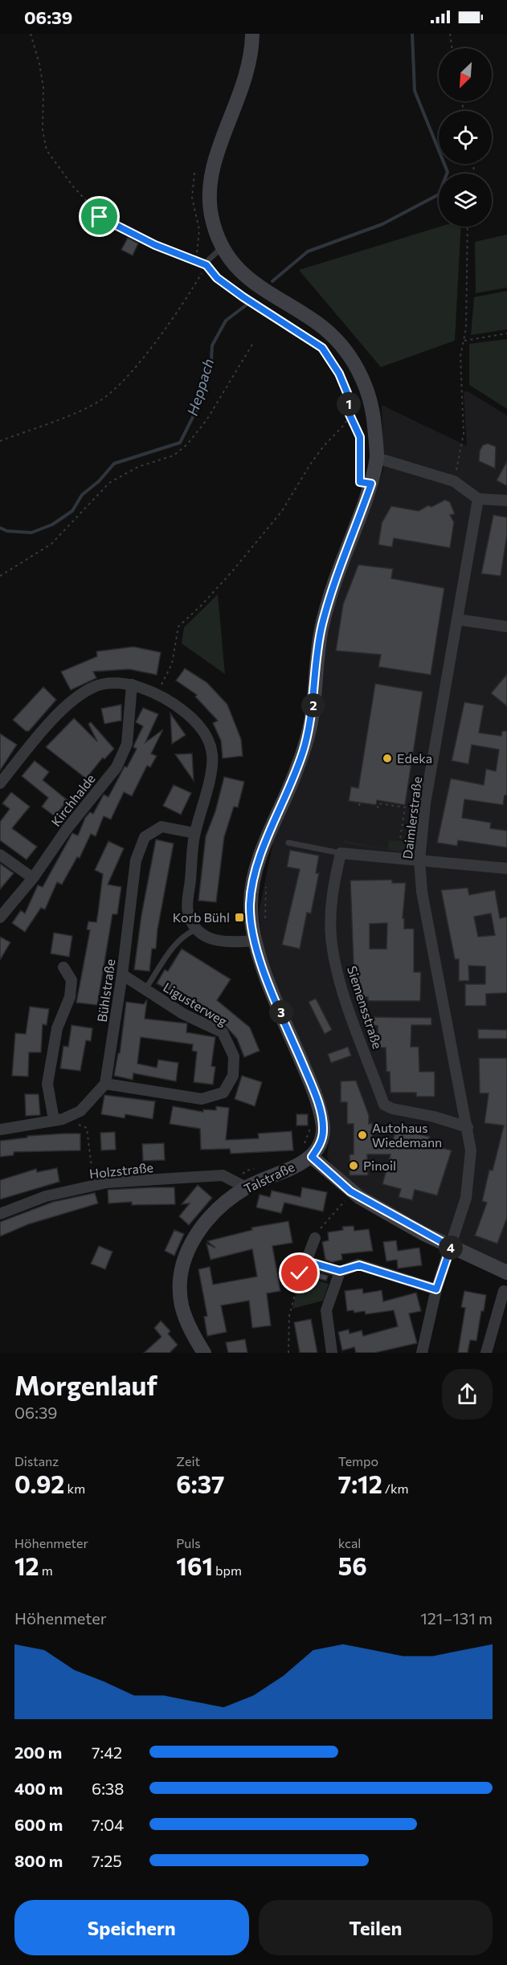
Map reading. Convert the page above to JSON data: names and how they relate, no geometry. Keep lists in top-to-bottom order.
{
  "streets": {
    "street": [
      "Kirchhalde",
      "Daimlerstraße",
      "Bühlstraße",
      "Ligusterweg",
      "Siemensstraße",
      "Holzstraße",
      "Talstraße"
    ]
  },
  "crossings": [
    ["Daimlerstraße", "Siemensstraße"],
    ["Bühlstraße", "Ligusterweg"],
    ["Holzstraße", "Talstraße"]
  ],
  "water": ["Heppach"],
  "places": {
    "other": ["Edeka", "Autohaus Wiedemann", "Pinoil"],
    "transit": ["Korb Bühl"]
  },
  "north": "bottom left",
  "page": {
    "status": "06:39",
    "pins": [
      "1",
      "2",
      "3",
      "4"
    ],
    "heading": ["Morgenlauf", "06:39"],
    "stats": [
      ["Distanz", "0.92 km"],
      ["Zeit", "6:37"],
      ["Tempo", "7:12 /km"],
      ["Höhenmeter", "12 m"],
      ["Puls", "161 bpm"],
      ["kcal", "56"]
    ],
    "chart": ["Höhenmeter", "121–131 m"],
    "list": [
      {
        "name": "200 m",
        "note": "7:42"
      },
      {
        "name": "400 m",
        "note": "6:38"
      },
      {
        "name": "600 m",
        "note": "7:04"
      },
      {
        "name": "800 m",
        "note": "7:25"
      }
    ],
    "buttons": ["Speichern", "Teilen"]
  }
}
